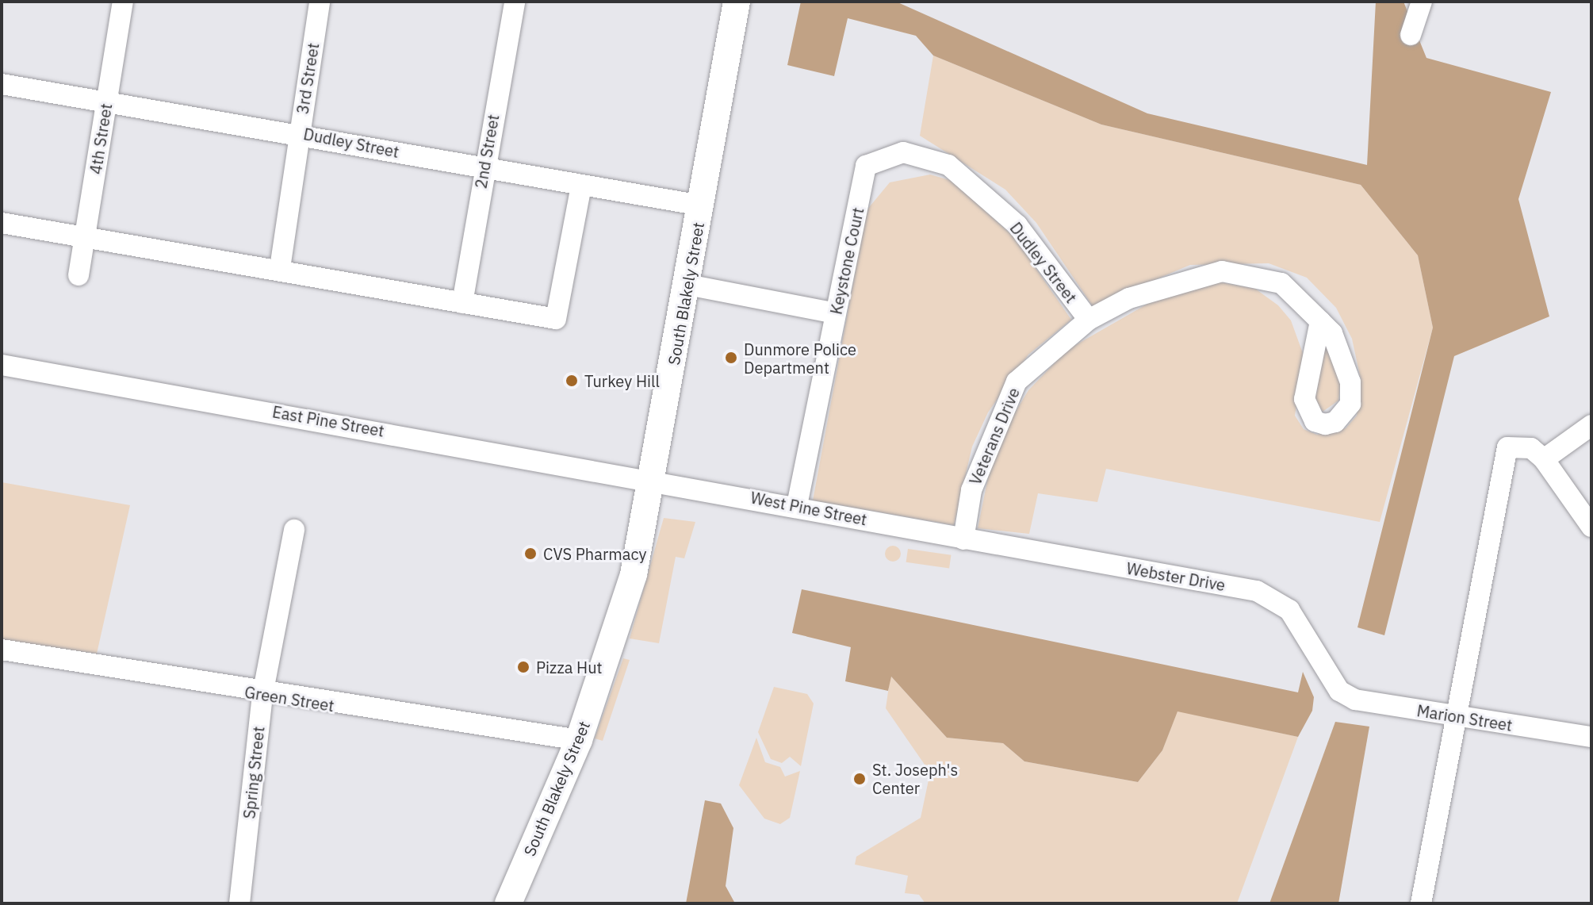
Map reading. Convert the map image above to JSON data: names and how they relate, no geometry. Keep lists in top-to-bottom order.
{
  "streets": {
    "main road": ["South Blakely Street"],
    "street": [
      "3rd Street",
      "4th Street",
      "Dudley Street",
      "2nd Street",
      "Keystone Court",
      "East Pine Street",
      "Veterans Drive",
      "West Pine Street",
      "Webster Drive",
      "Green Street",
      "Marion Street",
      "Spring Street"
    ]
  },
  "crossings": [
    ["3rd Street", "Dudley Street"],
    ["4th Street", "Dudley Street"],
    ["Dudley Street", "2nd Street"],
    ["Dudley Street", "Keystone Court"],
    ["Dudley Street", "South Blakely Street"],
    ["Dudley Street", "Veterans Drive"],
    ["Keystone Court", "West Pine Street"],
    ["South Blakely Street", "East Pine Street"],
    ["South Blakely Street", "West Pine Street"],
    ["South Blakely Street", "Green Street"],
    ["East Pine Street", "West Pine Street"],
    ["Veterans Drive", "West Pine Street"],
    ["Veterans Drive", "Webster Drive"],
    ["West Pine Street", "Webster Drive"],
    ["Webster Drive", "Marion Street"],
    ["Green Street", "Spring Street"]
  ],
  "places": [
    "Dunmore Police Department",
    "Turkey Hill",
    "CVS Pharmacy",
    "Pizza Hut",
    "St. Joseph's Center"
  ]
}
